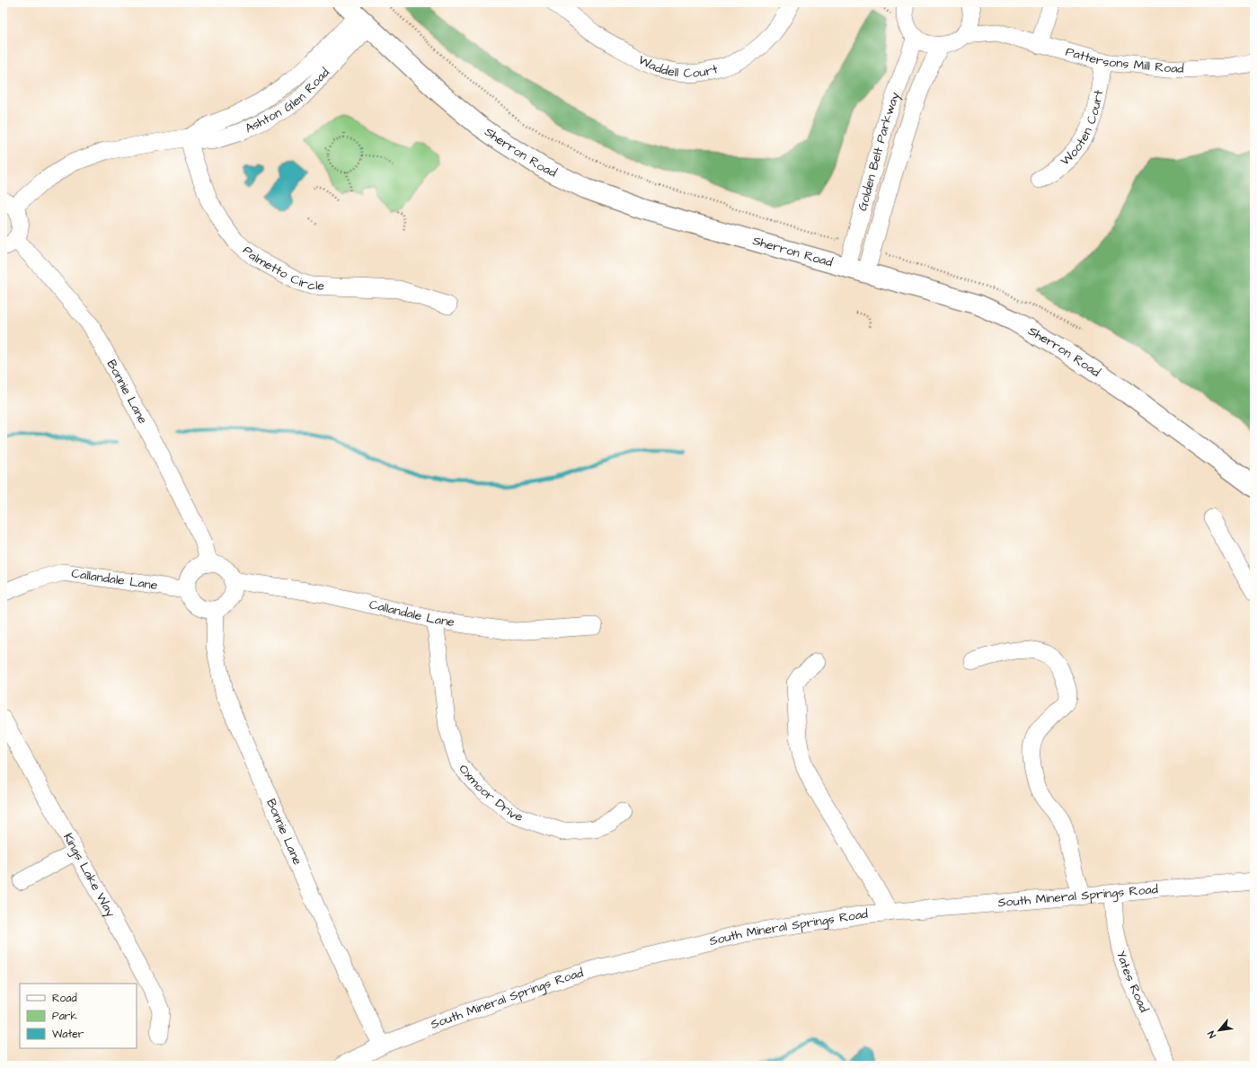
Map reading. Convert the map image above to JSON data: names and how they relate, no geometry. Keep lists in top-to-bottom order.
{
  "streets": {
    "main road": ["Sherron Road"],
    "street": [
      "Pattersons Mill Road",
      "Waddell Court",
      "Ashton Glen Road",
      "Wooten Court",
      "Golden Belt Parkway",
      "Palmetto Circle",
      "Bonnie Lane",
      "Callandale Lane",
      "Oxmoor Drive",
      "Kings Lake Way",
      "South Mineral Springs Road",
      "Yates Road"
    ]
  },
  "crossings": [
    ["Pattersons Mill Road", "Wooten Court"],
    ["Ashton Glen Road", "Sherron Road"],
    ["Ashton Glen Road", "Palmetto Circle"],
    ["Ashton Glen Road", "Bonnie Lane"],
    ["Golden Belt Parkway", "Sherron Road"],
    ["Bonnie Lane", "Callandale Lane"],
    ["Bonnie Lane", "South Mineral Springs Road"],
    ["Callandale Lane", "Oxmoor Drive"],
    ["South Mineral Springs Road", "Yates Road"]
  ],
  "legend": ["Road", "Park", "Water"],
  "north": "bottom left"
}
